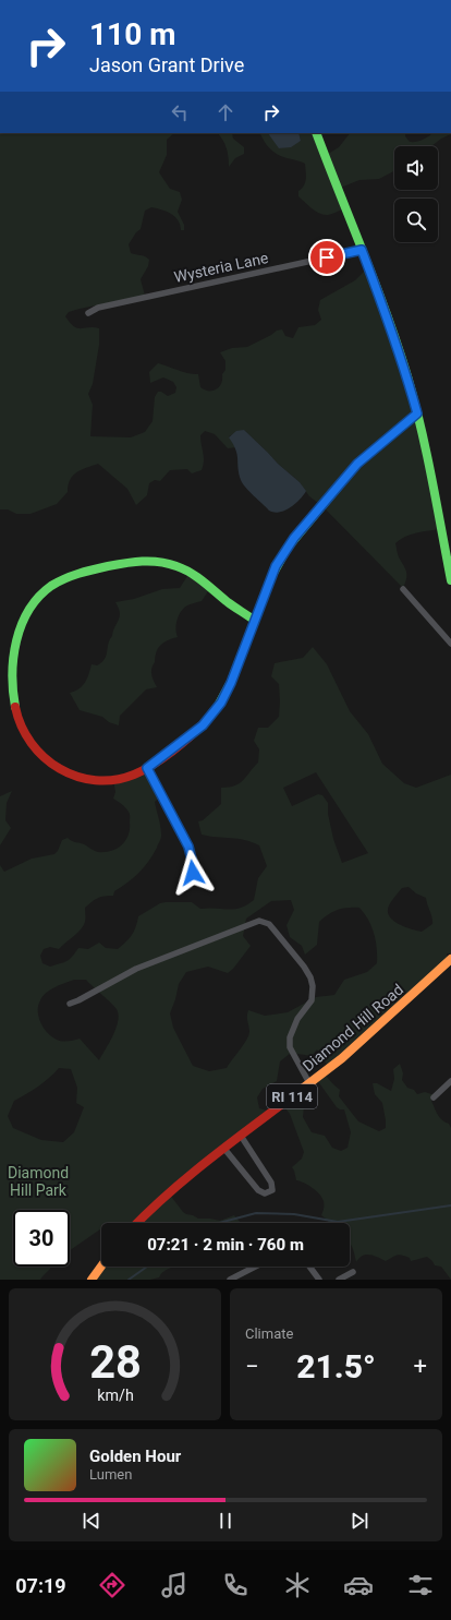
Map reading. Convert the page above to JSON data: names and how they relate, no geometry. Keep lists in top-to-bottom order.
{
  "streets": {
    "street": ["Wysteria Lane", "Diamond Hill Road", "RI 114"]
  },
  "parks": ["Diamond Hill Park"],
  "page": {
    "turn": ["110 m", "Jason Grant Drive"],
    "limit": "30",
    "trip": "07:21 · 2 min · 760 m",
    "tile": "Climate",
    "heat": ["−", "21.5°", "+"],
    "song": ["Golden Hour", "Lumen"],
    "tabs": "07:19",
    "gauge": ["28", "km/h"]
  }
}
